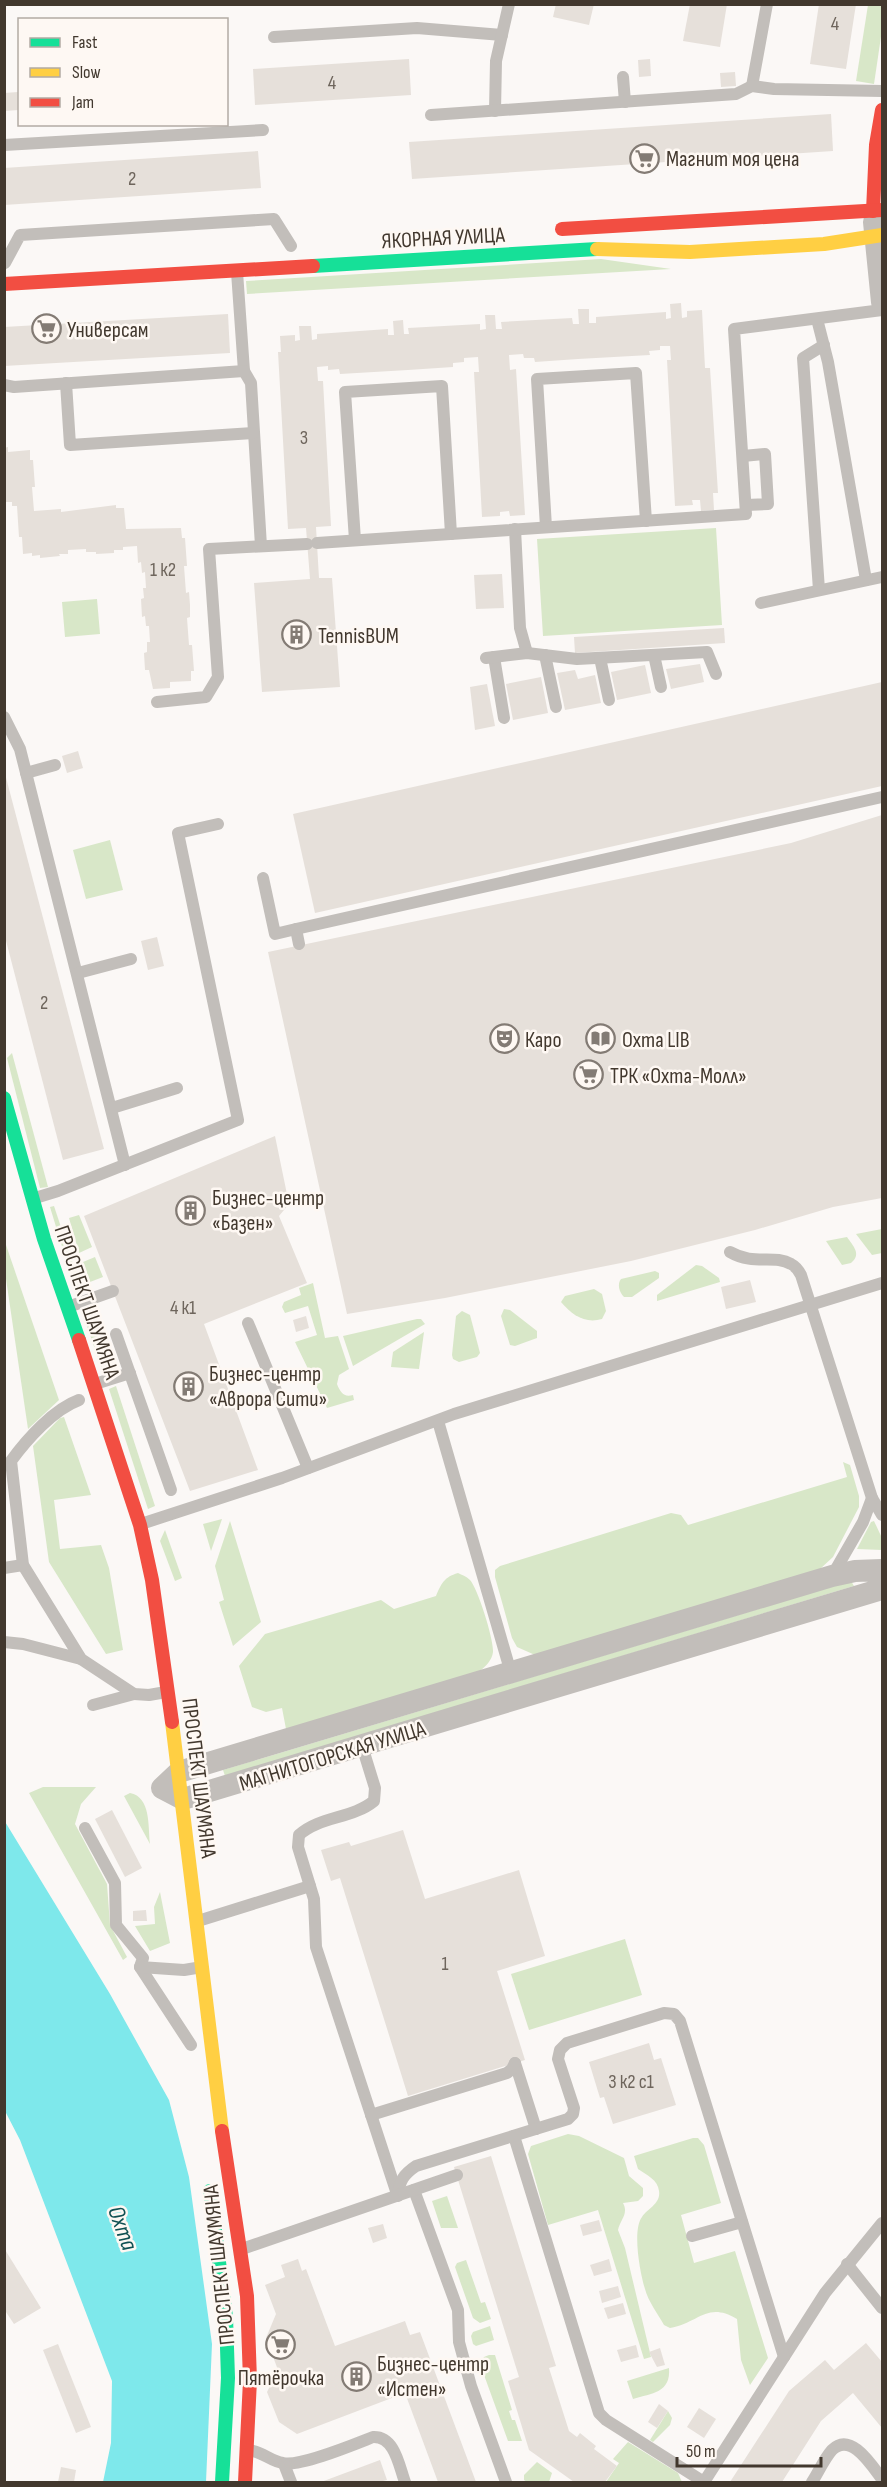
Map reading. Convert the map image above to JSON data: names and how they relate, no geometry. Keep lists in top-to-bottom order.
{
  "streets": {
    "street": ["ЯКОРНАЯ УЛИЦА", "ПРОСПЕКТ ШАУМЯНА", "МАГНИТОГОРСКАЯ УЛИЦА"]
  },
  "crossings": [
    ["ПРОСПЕКТ ШАУМЯНА", "МАГНИТОГОРСКАЯ УЛИЦА"]
  ],
  "water": ["Охта"],
  "places": {
    "supermarket": [
      "Магнит моя цена",
      "Универсам",
      "ТРК «Охта-Молл»",
      "Пятёрочка"
    ],
    "building": [
      "TennisBUM",
      "Бизнес-центр «Базен»",
      "Бизнес-центр «Аврора Сити»",
      "Бизнес-центр «Истен»"
    ],
    "theatre": ["Каро"],
    "library": ["Охта LIB"]
  },
  "house_numbers": [
    "4",
    "4",
    "2",
    "3",
    "1 к2",
    "2",
    "4 к1",
    "1",
    "3 к2 с1"
  ],
  "legend": ["Fast", "Slow", "Jam"],
  "scale_bar": "50 m"
}
